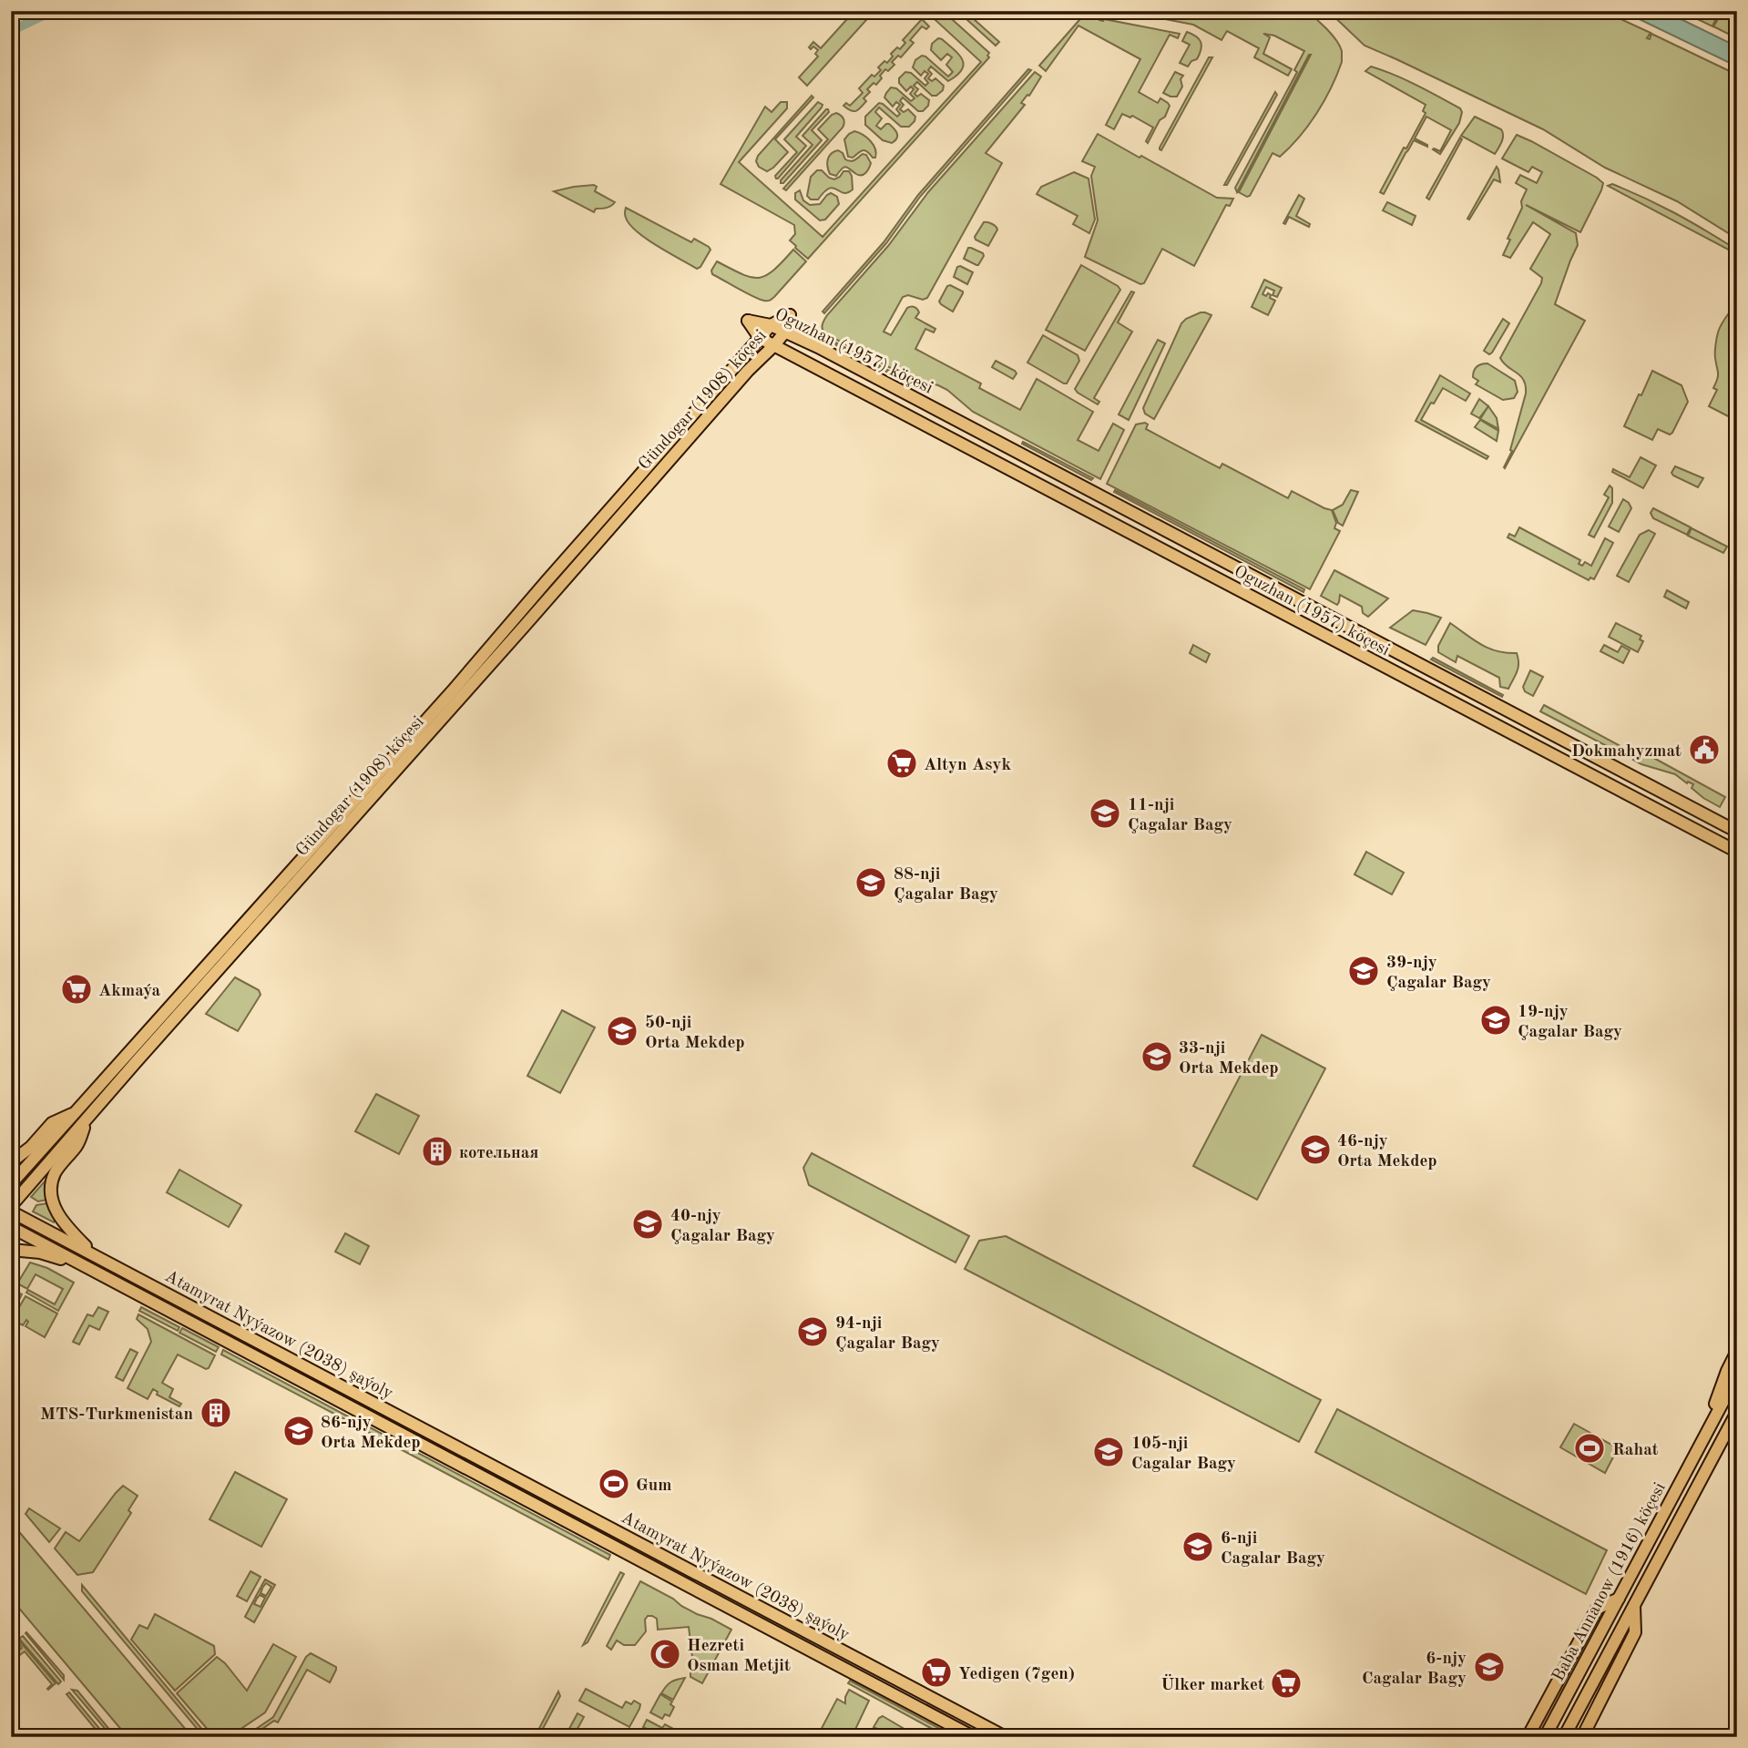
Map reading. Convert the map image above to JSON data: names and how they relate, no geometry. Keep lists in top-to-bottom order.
{
  "streets": {
    "main road": [
      "Oguzhan (1957) köçesi",
      "Gündogar (1908) köçesi",
      "Atamyrat Nyýazow (2038) şaýoly",
      "Baba Annanow (1916) köçesi"
    ]
  },
  "crossings": [
    ["Oguzhan (1957) köçesi", "Gündogar (1908) köçesi"]
  ],
  "places": {
    "public building": ["Dokmahyzmat"],
    "supermarket": [
      "Altyn Asyk",
      "Аkmaýa",
      "Yedigen (7gen)",
      "Ülker market"
    ],
    "school or university": [
      "11-nji Çagalar Bagy",
      "88-nji Çagalar Bagy",
      "39-njy Çagalar Bagy",
      "19-njy Çagalar Bagy",
      "50-nji Orta Mekdep",
      "33-nji Orta Mekdep",
      "46-njy Orta Mekdep",
      "40-njy Çagalar Bagy",
      "94-nji Çagalar Bagy",
      "86-njy Orta Mekdep",
      "105-nji Cagalar Bagy",
      "6-nji Cagalar Bagy",
      "6-njy Cagalar Bagy"
    ],
    "building": ["котельная", "MTS-Turkmenistan"],
    "sports": ["Rahat", "Gum"],
    "mosque": ["Hezreti Osman Metjit"]
  }
}
